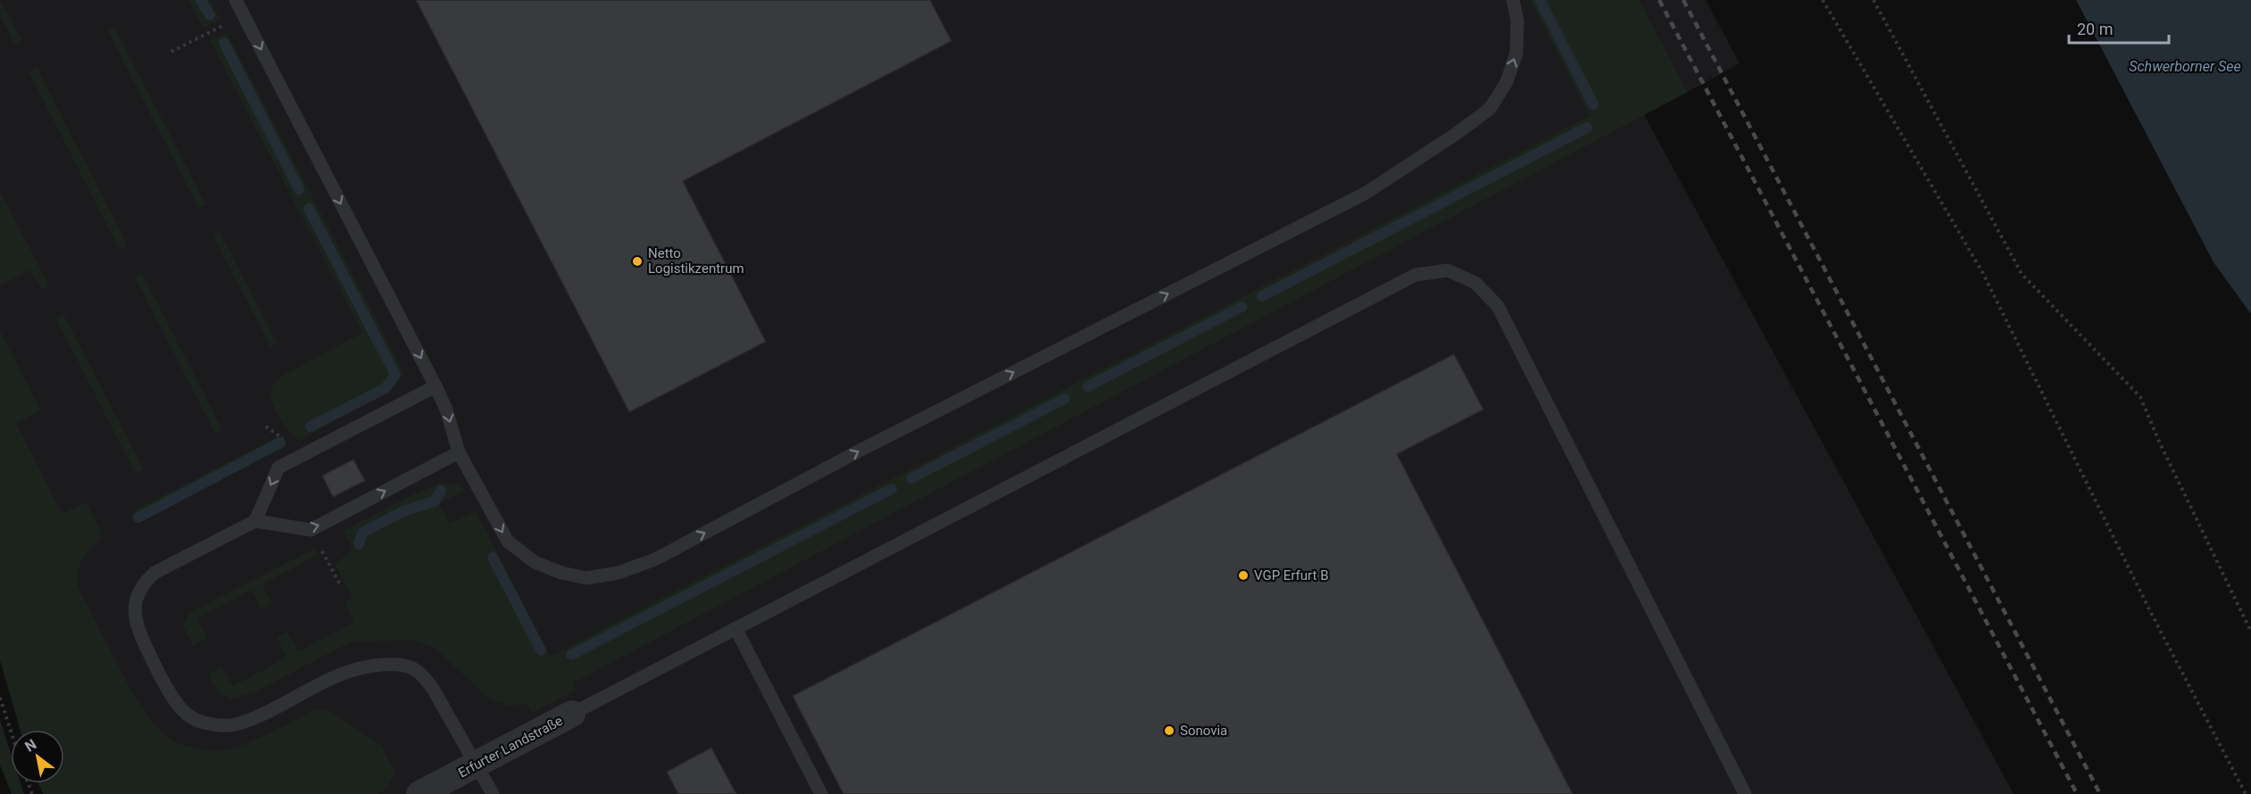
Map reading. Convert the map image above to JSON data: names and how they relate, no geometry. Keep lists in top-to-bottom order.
{
  "streets": {
    "street": ["Erfurter Landstraße"]
  },
  "water": ["Schwerborner See"],
  "places": ["Netto Logistikzentrum", "VGP Erfurt B", "Sonovia"],
  "scale_bar": "20 m",
  "north": "top left"
}
